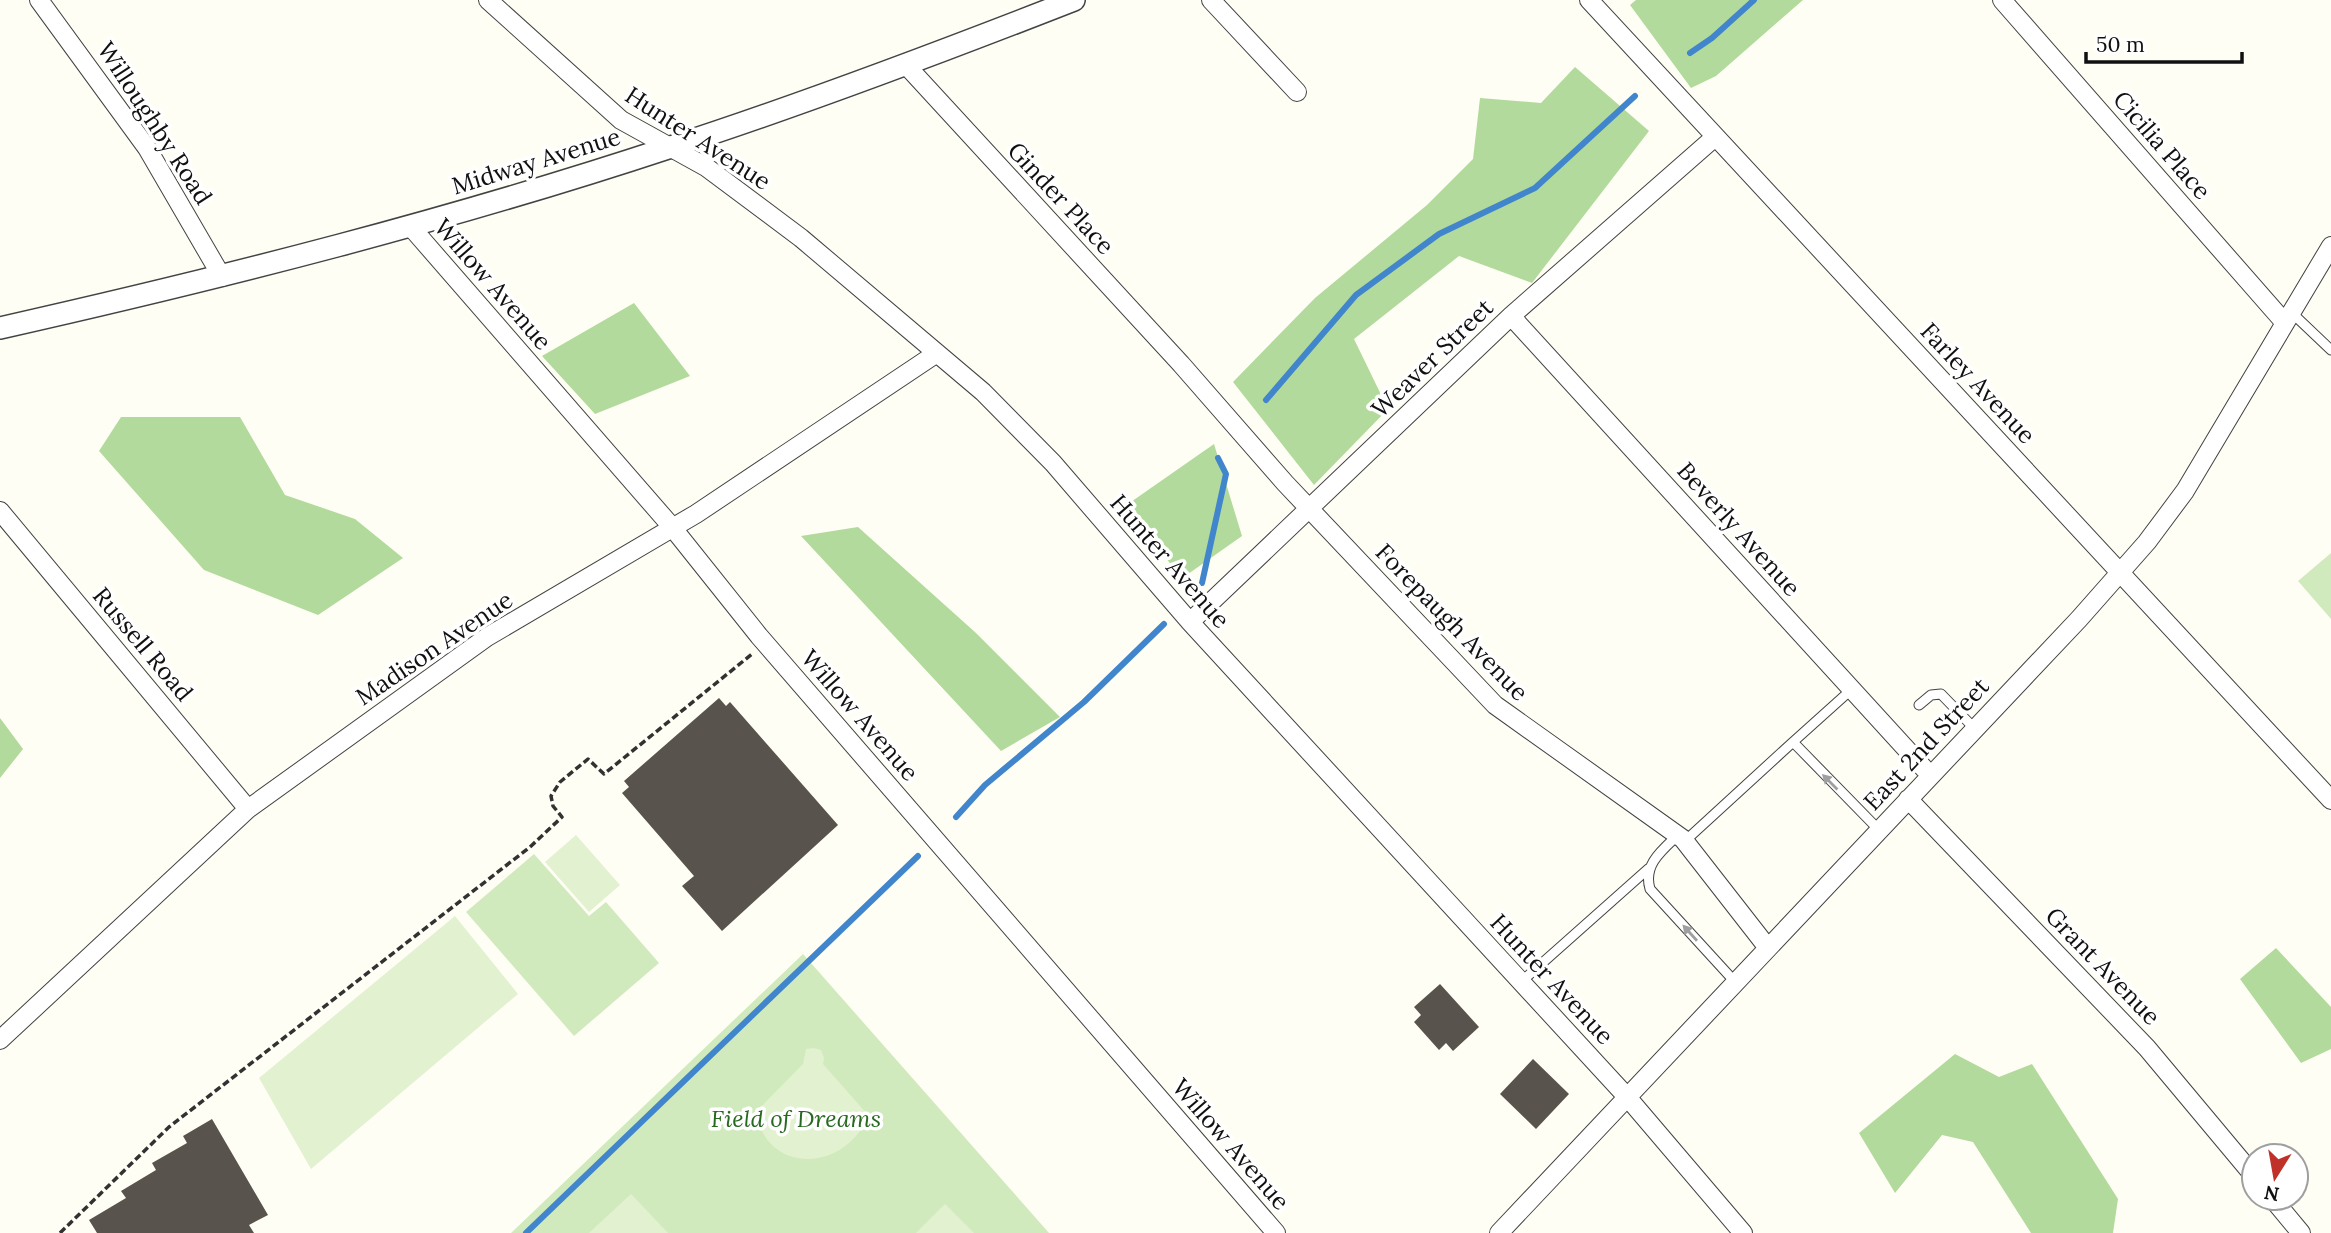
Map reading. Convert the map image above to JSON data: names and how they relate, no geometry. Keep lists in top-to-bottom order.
{
  "streets": {
    "street": [
      "Willoughby Road",
      "Hunter Avenue",
      "Cicilia Place",
      "Midway Avenue",
      "Ginder Place",
      "Willow Avenue",
      "Weaver Street",
      "Farley Avenue",
      "Beverly Avenue",
      "Forepaugh Avenue",
      "Russell Road",
      "Madison Avenue",
      "East 2nd Street",
      "Grant Avenue"
    ]
  },
  "crossings": [
    ["Willoughby Road", "Midway Avenue"],
    ["Hunter Avenue", "Midway Avenue"],
    ["Hunter Avenue", "Weaver Street"],
    ["Hunter Avenue", "Madison Avenue"],
    ["Hunter Avenue", "East 2nd Street"],
    ["Cicilia Place", "East 2nd Street"],
    ["Midway Avenue", "Ginder Place"],
    ["Midway Avenue", "Willow Avenue"],
    ["Ginder Place", "Forepaugh Avenue"],
    ["Willow Avenue", "Madison Avenue"],
    ["Weaver Street", "Farley Avenue"],
    ["Weaver Street", "Beverly Avenue"],
    ["Weaver Street", "Forepaugh Avenue"],
    ["Farley Avenue", "East 2nd Street"],
    ["Beverly Avenue", "East 2nd Street"],
    ["Forepaugh Avenue", "East 2nd Street"],
    ["Russell Road", "Madison Avenue"],
    ["East 2nd Street", "Grant Avenue"]
  ],
  "parks": ["Field of Dreams"],
  "scale_bar": "50 m",
  "north": "bottom"
}
